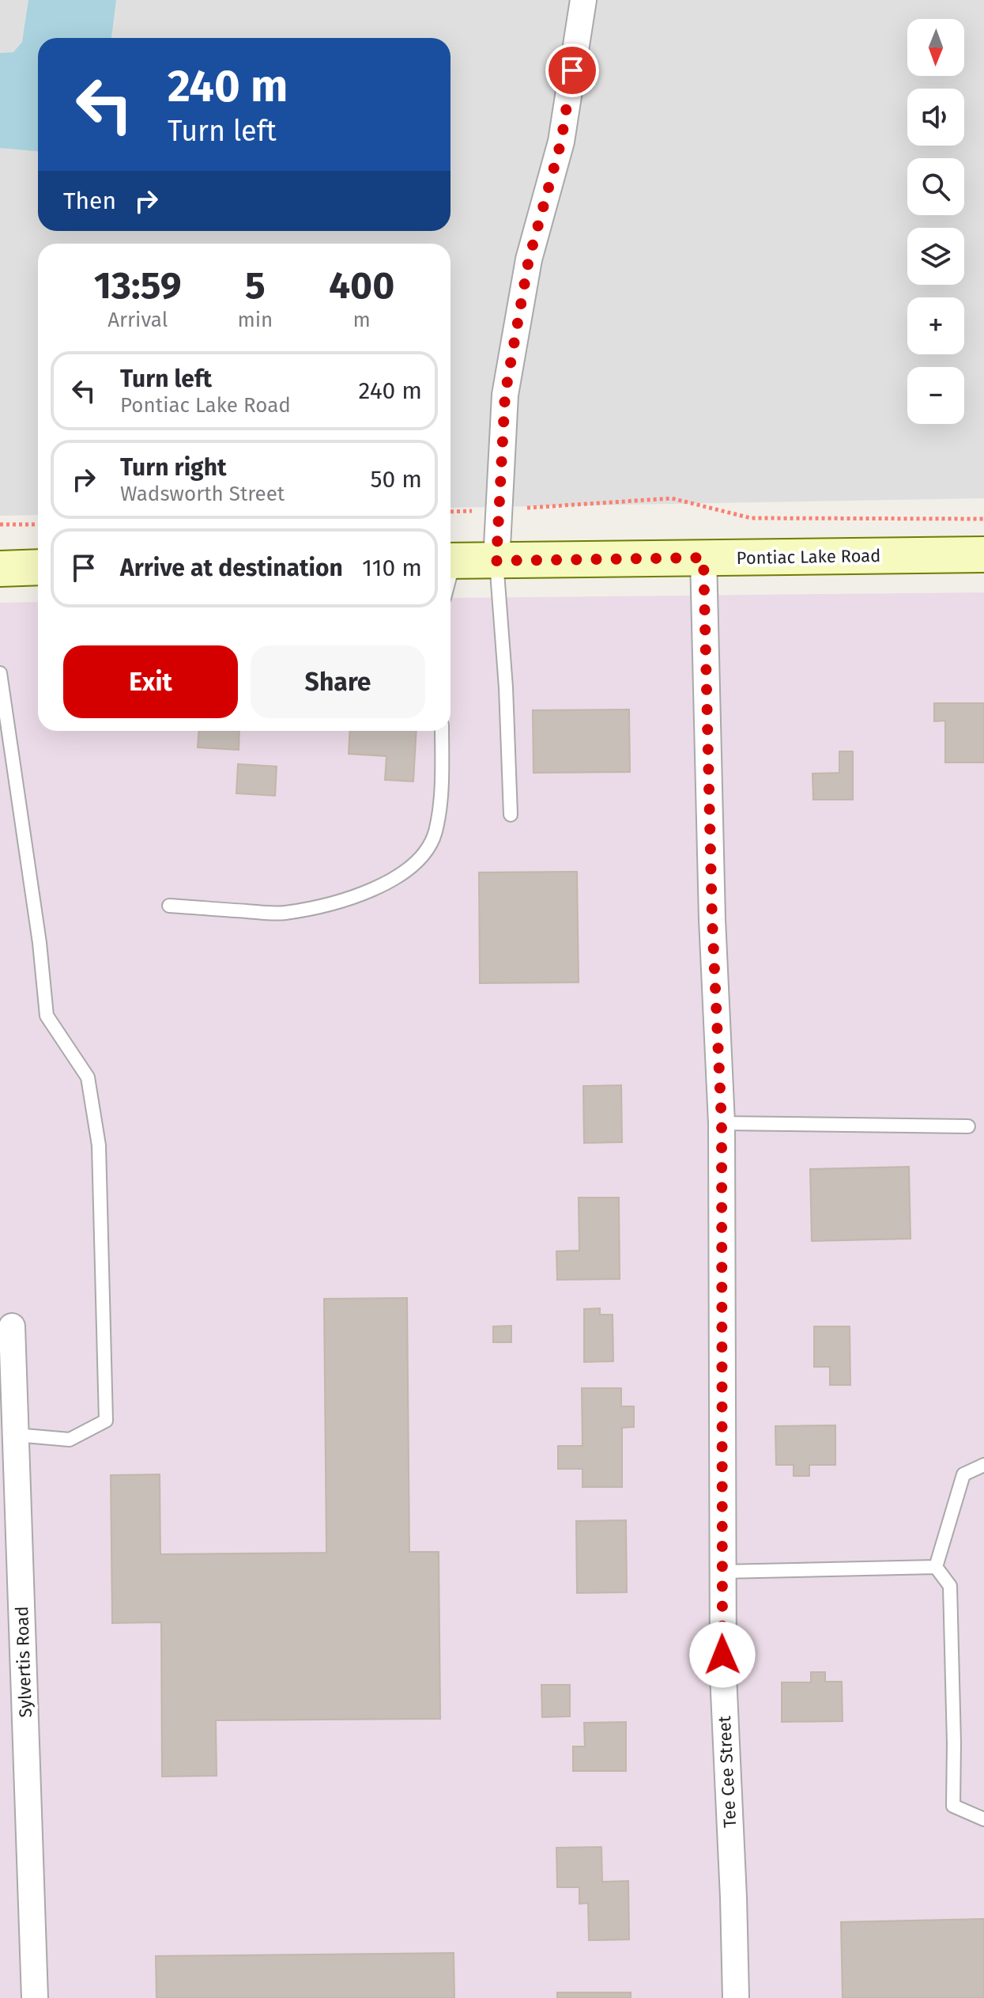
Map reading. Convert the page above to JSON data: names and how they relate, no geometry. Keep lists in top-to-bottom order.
{
  "streets": {
    "street": ["Pontiac Lake Road", "Sylvertis Road", "Tee Cee Street"]
  },
  "crossings": [
    ["Pontiac Lake Road", "Tee Cee Street"]
  ],
  "north": "bottom",
  "page": {
    "map_buttons": ["+", "−"],
    "turn": ["240 m", "Turn left"],
    "then": "Then",
    "eta": [
      "13:59",
      "Arrival",
      "5",
      "min",
      "400",
      "m"
    ],
    "list": [
      {
        "name": "Turn left",
        "note": "Pontiac Lake Road",
        "value": "240 m"
      },
      {
        "name": "Turn right",
        "note": "Wadsworth Street",
        "value": "50 m"
      },
      {
        "name": "Arrive at destination",
        "value": "110 m"
      }
    ],
    "buttons": ["Exit", "Share"]
  }
}
